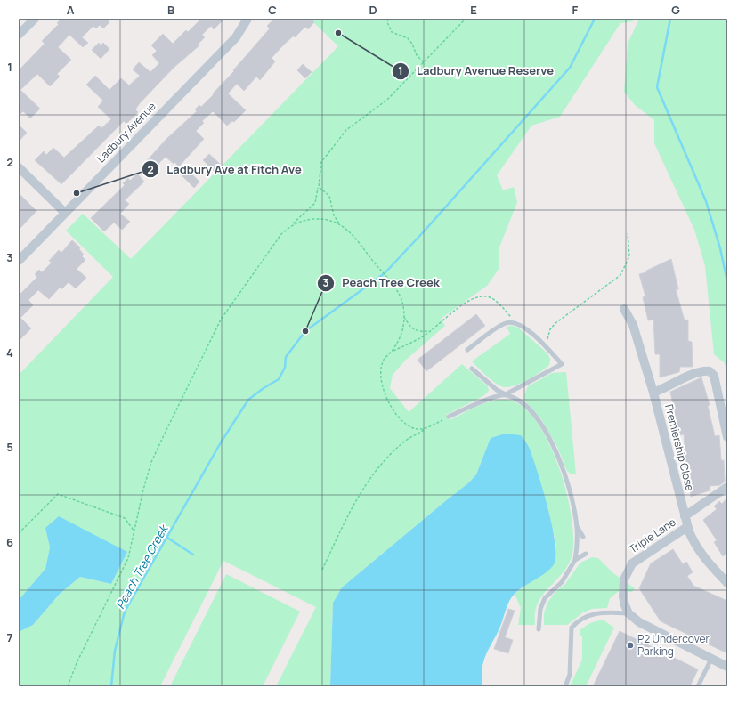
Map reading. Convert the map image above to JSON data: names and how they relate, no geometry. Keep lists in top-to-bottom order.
{
  "streets": {
    "street": ["Ladbury Avenue", "Premiership Close", "Triple Lane"]
  },
  "crossings": [
    ["Premiership Close", "Triple Lane"]
  ],
  "water": ["Peach Tree Creek"],
  "places": [
    "Ladbury Avenue Reserve",
    "Ladbury Ave at Fitch Ave",
    "Peach Tree Creek",
    "P2 Undercover Parking"
  ],
  "grid": {
    "columns": [
      "A",
      "B",
      "C",
      "D",
      "E",
      "F",
      "G"
    ],
    "rows": [
      "1",
      "2",
      "3",
      "4",
      "5",
      "6",
      "7"
    ]
  }
}
